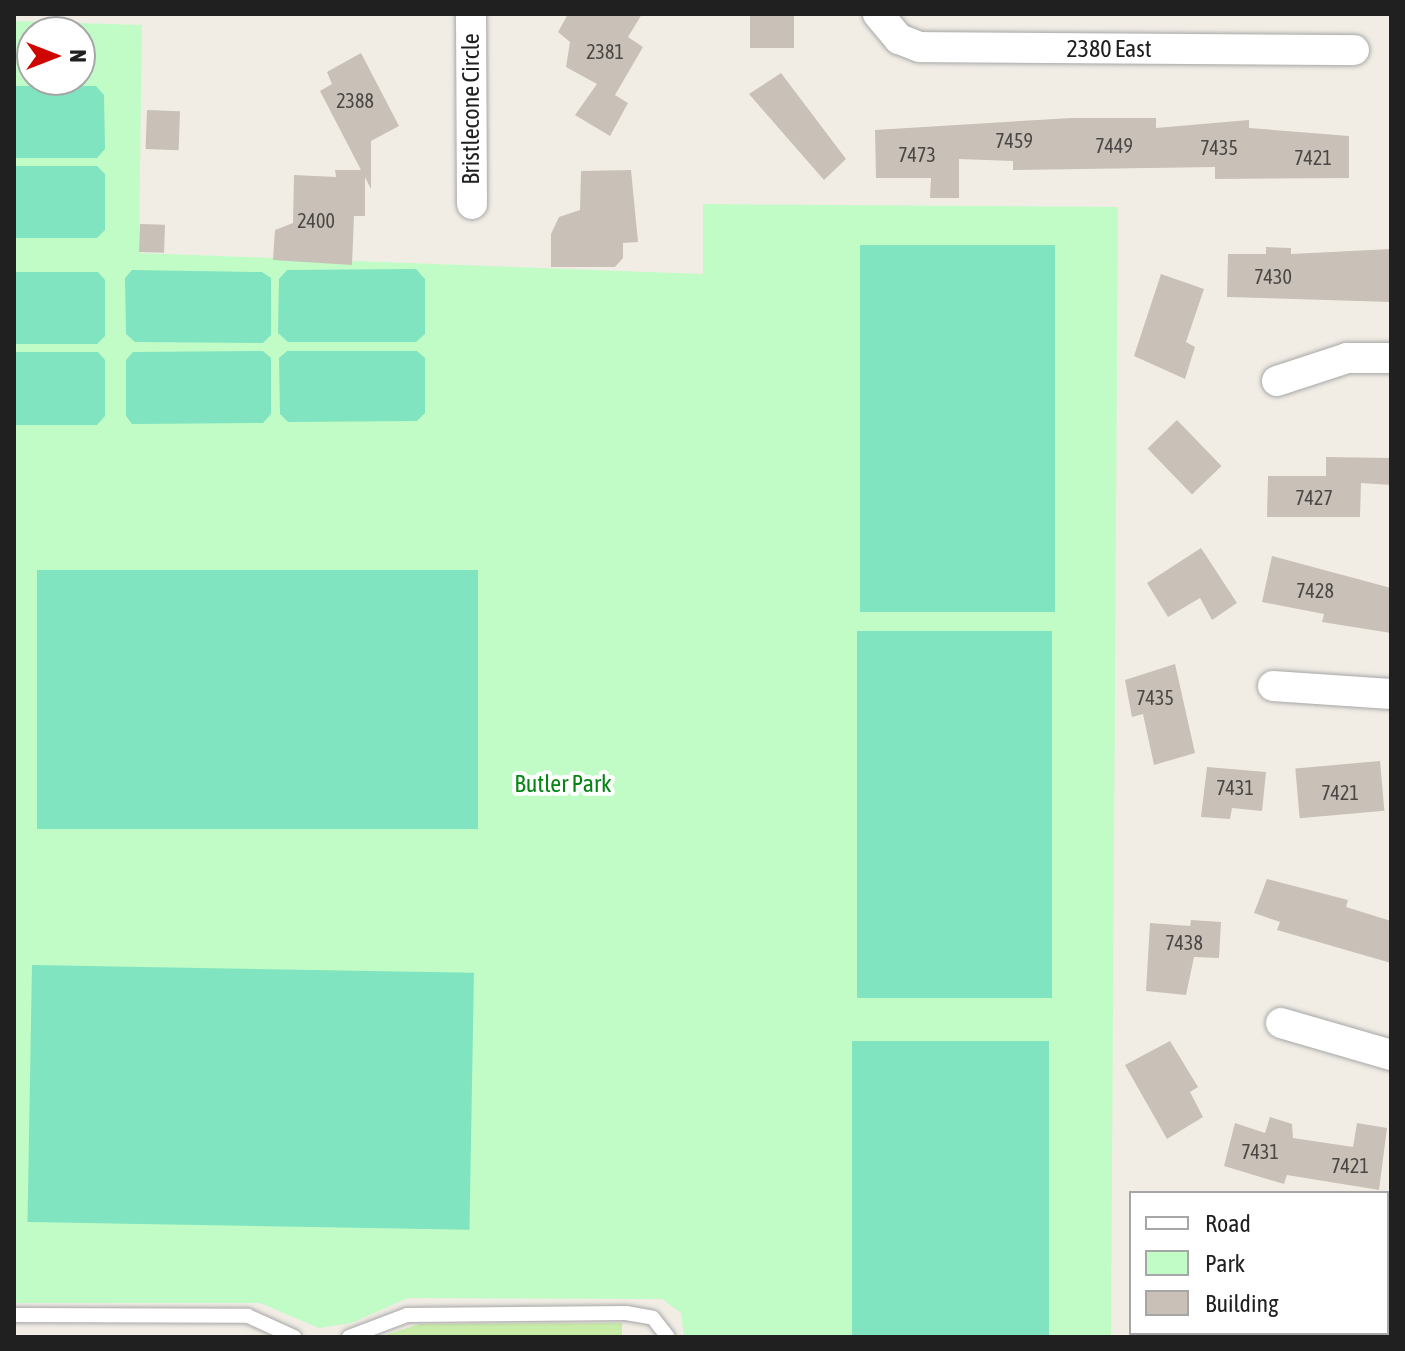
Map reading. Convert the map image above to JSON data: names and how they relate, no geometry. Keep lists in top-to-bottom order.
{
  "streets": {
    "street": ["2380 East", "Bristlecone Circle"]
  },
  "parks": ["Butler Park"],
  "house_numbers": [
    "2381",
    "2388",
    "7459",
    "7449",
    "7435",
    "7473",
    "7421",
    "2400",
    "7430",
    "7427",
    "7428",
    "7435",
    "7431",
    "7421",
    "7438",
    "7431",
    "7421"
  ],
  "legend": ["Road", "Park", "Building"],
  "north": "right"
}
